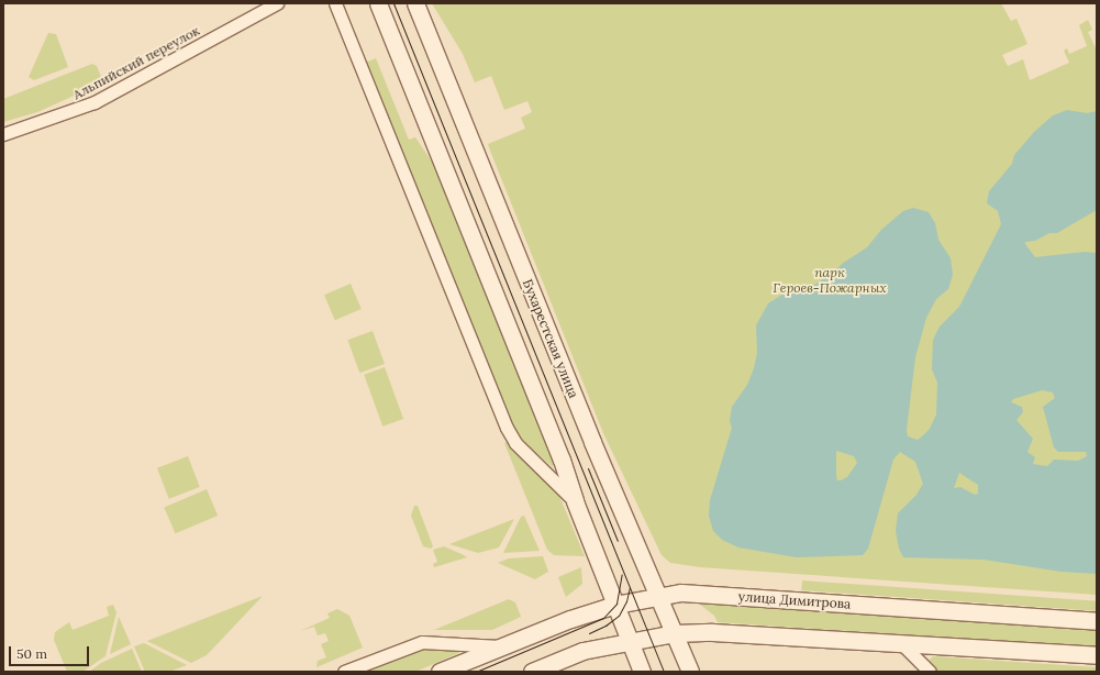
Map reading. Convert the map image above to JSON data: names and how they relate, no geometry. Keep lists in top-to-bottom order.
{
  "streets": {
    "main road": ["Бухарестская улица", "улица Димитрова"],
    "street": ["Альпийский переулок"]
  },
  "crossings": [
    ["Бухарестская улица", "улица Димитрова"]
  ],
  "parks": ["парк Героев-Пожарных"],
  "scale_bar": "50 m"
}
